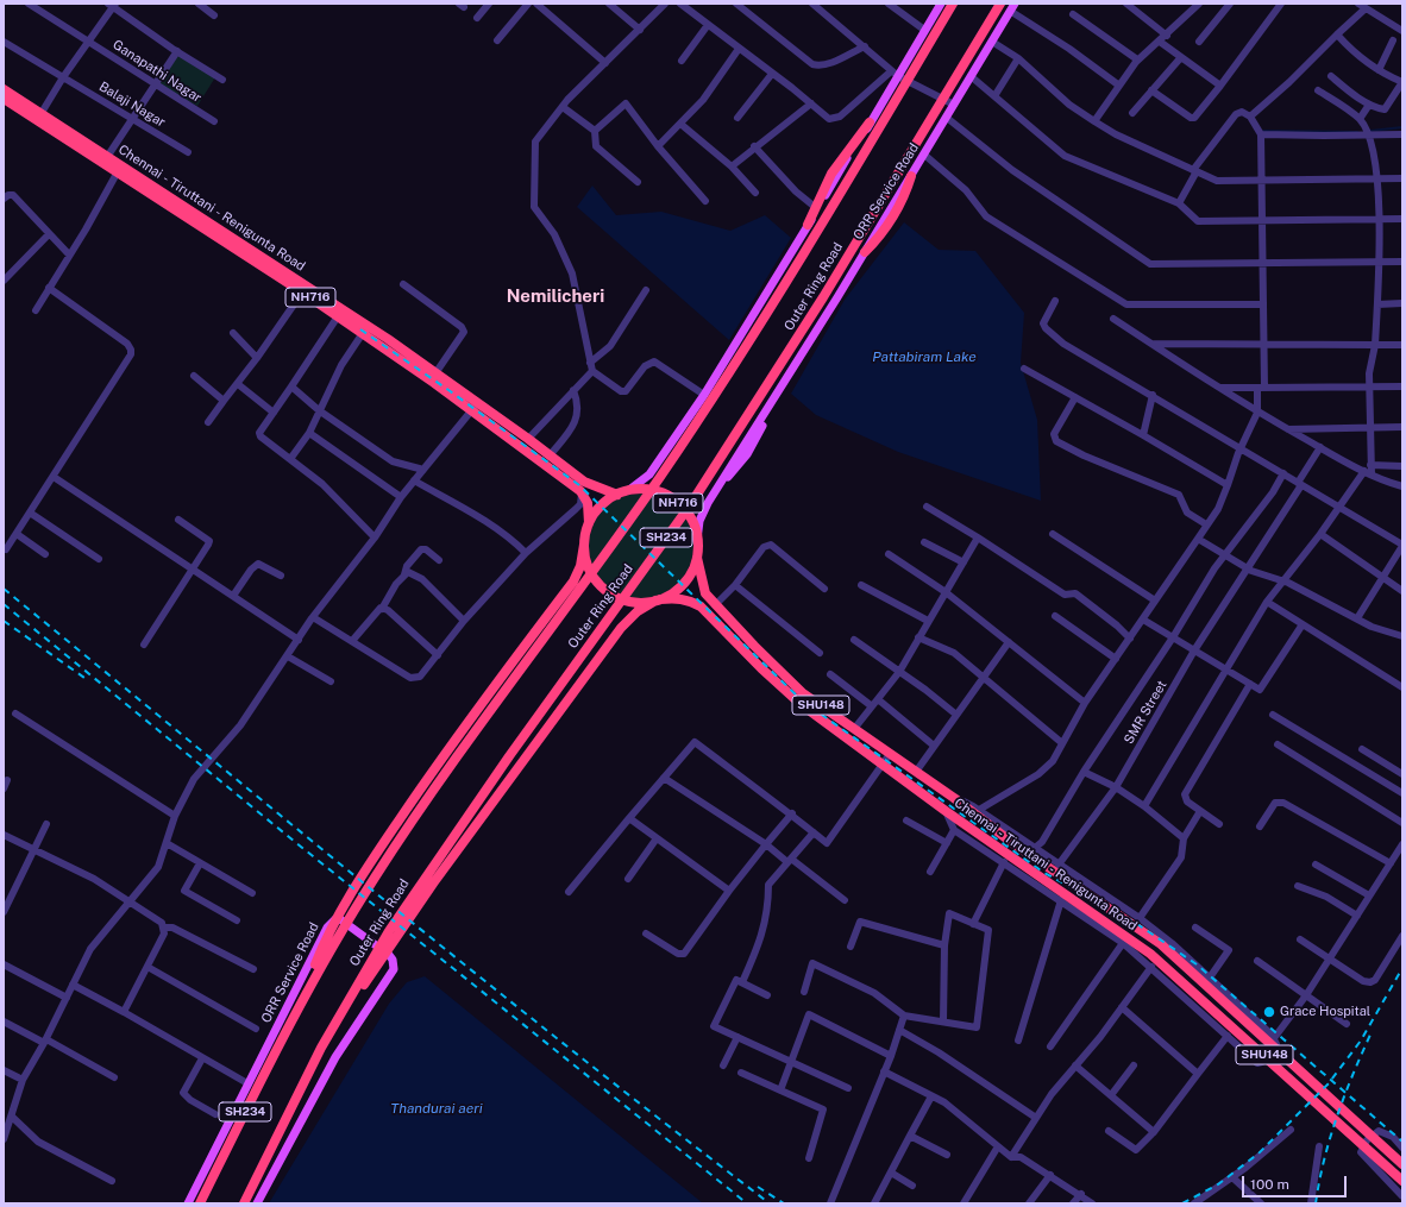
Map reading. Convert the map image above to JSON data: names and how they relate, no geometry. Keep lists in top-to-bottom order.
{
  "streets": {
    "highway": [
      "Chennai - Tiruttani - Renigunta Road",
      "Outer Ring Road",
      "NH716",
      "SH234",
      "SHU148"
    ],
    "main road": ["ORR Service Road"],
    "street": ["Ganapathi Nagar", "Balaji Nagar", "SMR Street"]
  },
  "crossings": [
    ["ORR Service Road", "Chennai - Tiruttani - Renigunta Road"]
  ],
  "districts": ["Nemilicheri"],
  "water": ["Pattabiram Lake", "Thandurai aeri"],
  "places": ["Grace Hospital"],
  "scale_bar": "100 m"
}
